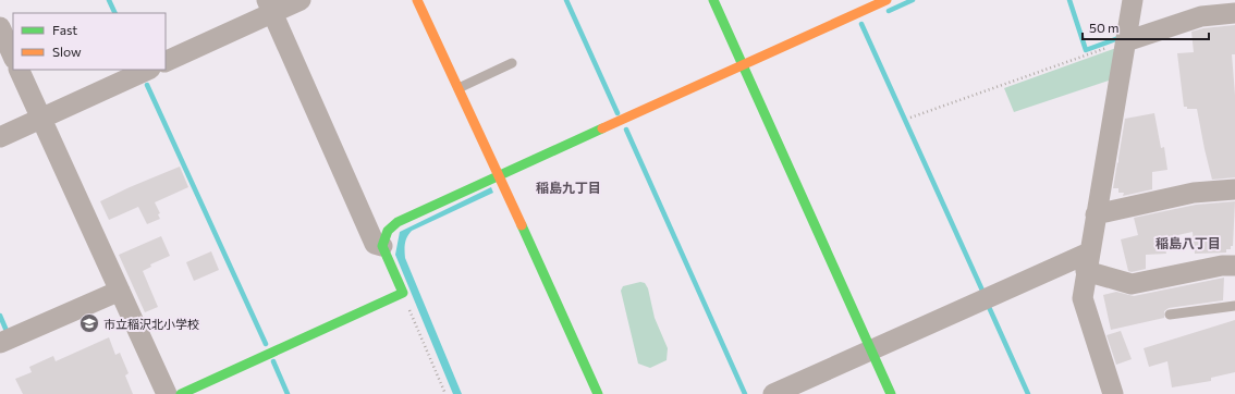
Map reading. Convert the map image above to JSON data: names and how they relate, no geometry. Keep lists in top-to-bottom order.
{
  "districts": ["稲島九丁目", "稲島八丁目"],
  "places": {
    "school or university": ["市立稲沢北小学校"]
  },
  "legend": ["Fast", "Slow"],
  "scale_bar": "50 m"
}
